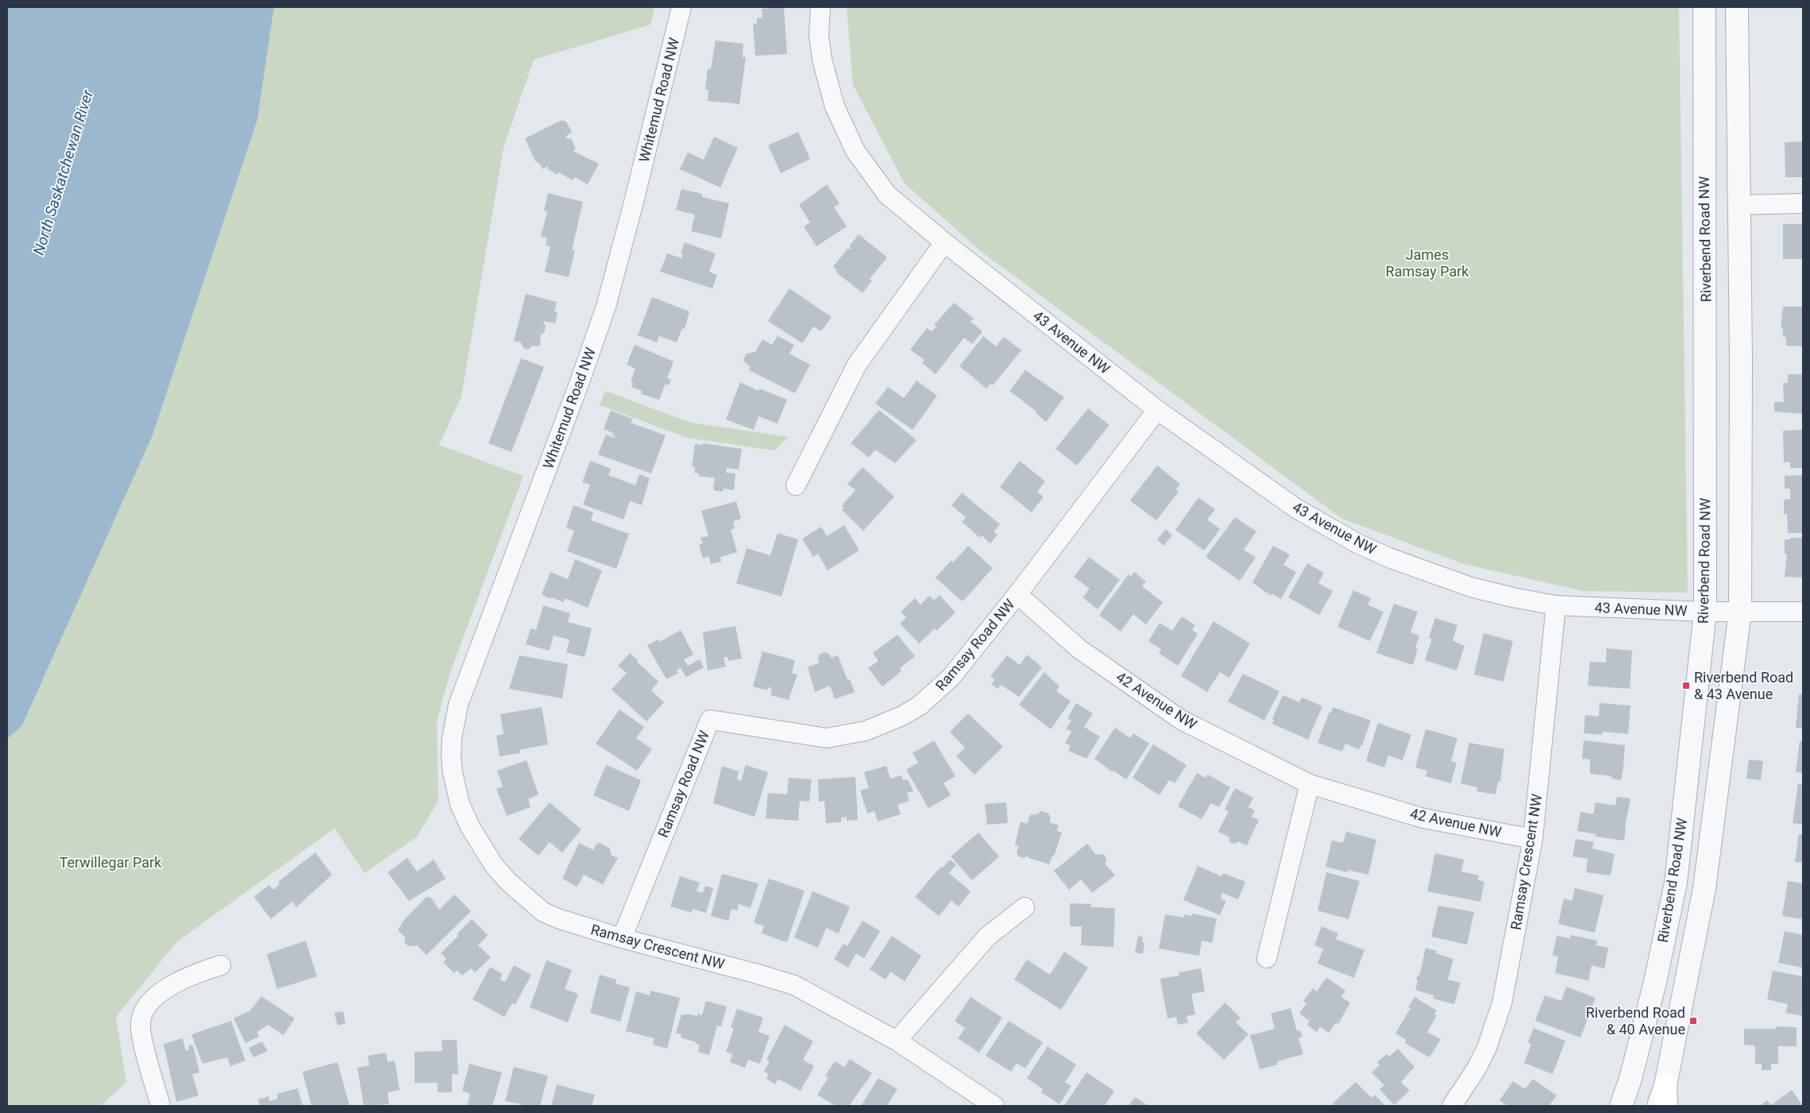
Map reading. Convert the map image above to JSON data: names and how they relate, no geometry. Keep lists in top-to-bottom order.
{
  "streets": {
    "street": [
      "Whitemud Road NW",
      "Riverbend Road NW",
      "43 Avenue NW",
      "Ramsay Road NW",
      "42 Avenue NW",
      "Ramsay Crescent NW"
    ]
  },
  "crossings": [
    ["Whitemud Road NW", "Ramsay Crescent NW"],
    ["Riverbend Road NW", "43 Avenue NW"],
    ["43 Avenue NW", "Ramsay Road NW"],
    ["43 Avenue NW", "Ramsay Crescent NW"],
    ["Ramsay Road NW", "42 Avenue NW"],
    ["Ramsay Road NW", "Ramsay Crescent NW"],
    ["42 Avenue NW", "Ramsay Crescent NW"]
  ],
  "water": ["North Saskatchewan River"],
  "parks": ["James Ramsay Park", "Terwillegar Park"],
  "places": {
    "transit": ["Riverbend Road & 43 Avenue", "Riverbend Road & 40 Avenue"]
  }
}
